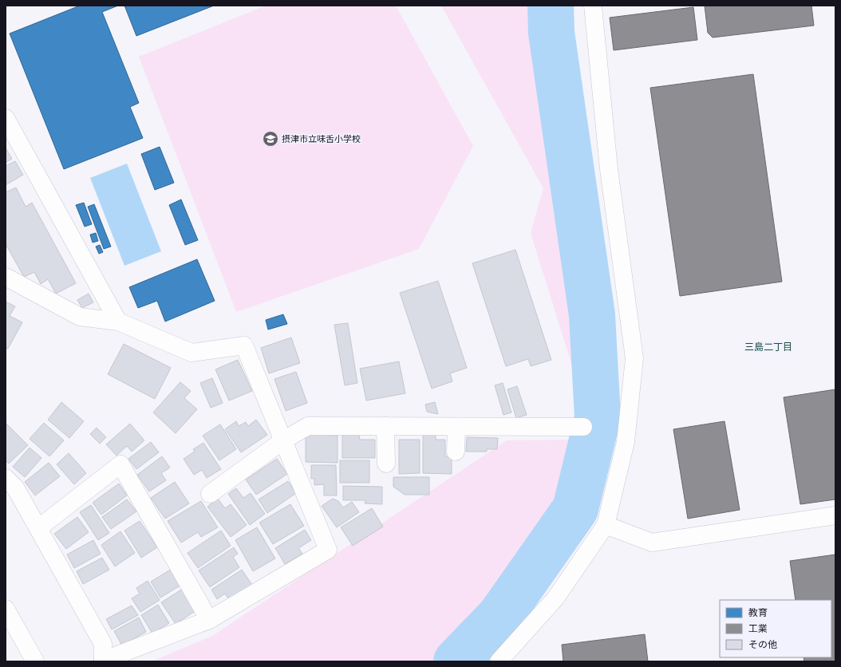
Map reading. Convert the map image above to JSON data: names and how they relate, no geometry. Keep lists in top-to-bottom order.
{
  "districts": ["三島二丁目"],
  "places": {
    "school or university": ["摂津市立味舌小学校"]
  },
  "legend": ["教育", "工業", "その他"]
}
